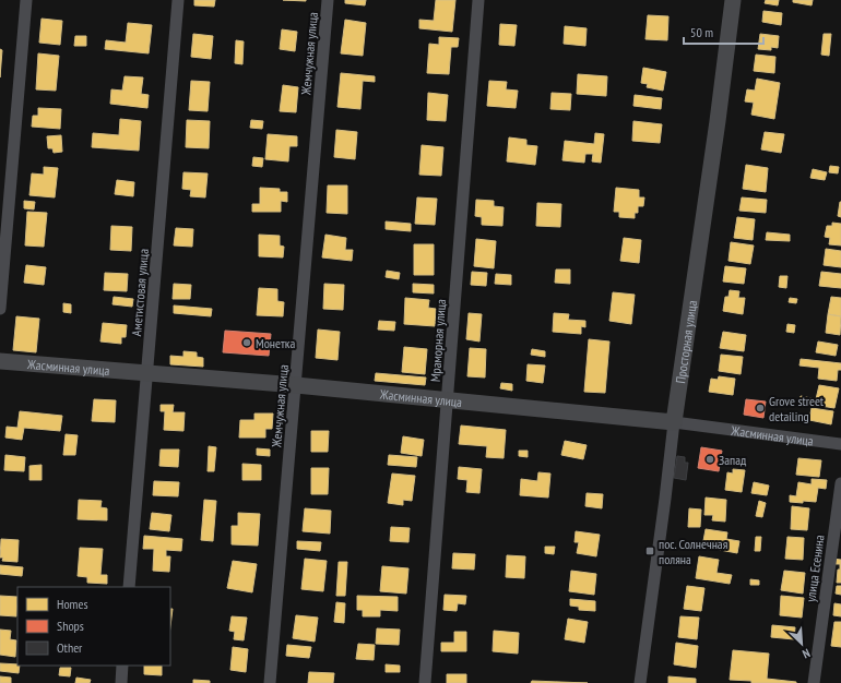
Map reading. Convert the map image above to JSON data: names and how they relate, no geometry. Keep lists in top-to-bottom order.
{
  "streets": {
    "street": [
      "Жемчужная улица",
      "Аметистовая улица",
      "Мраморная улица",
      "Просторная улица",
      "Жасминная улица",
      "улица Есенина"
    ]
  },
  "crossings": [
    ["Жемчужная улица", "Жасминная улица"],
    ["Аметистовая улица", "Жасминная улица"],
    ["Мраморная улица", "Жасминная улица"],
    ["Просторная улица", "Жасминная улица"]
  ],
  "places": {
    "other": ["Монетка", "Grove street detailing", "Запад"],
    "transit": ["пос. Солнечная поляна"]
  },
  "legend": ["Homes", "Shops", "Other"],
  "scale_bar": "50 m",
  "north": "bottom right"
}
